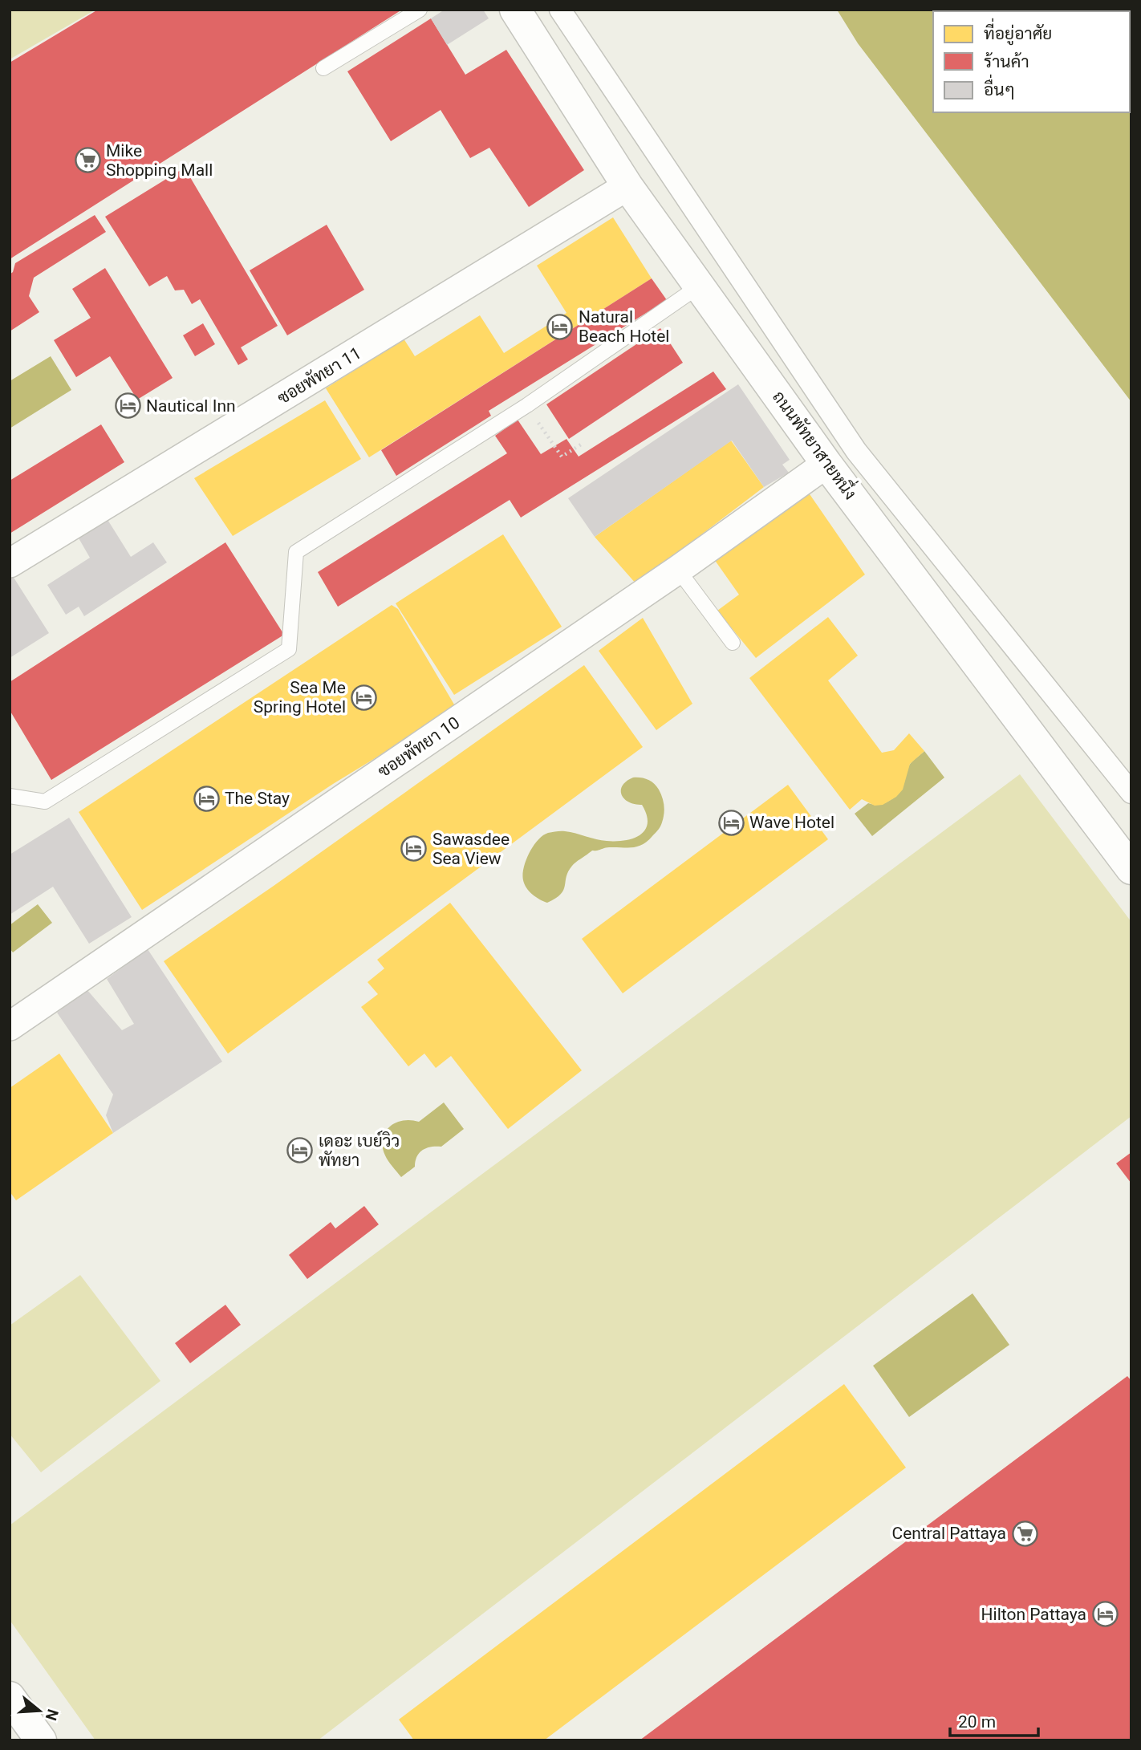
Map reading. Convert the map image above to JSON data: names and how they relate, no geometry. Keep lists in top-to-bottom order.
{
  "streets": {
    "main road": ["ถนนพัทยาสายหนึ่ง"],
    "street": ["ซอยพัทยา 11", "ซอยพัทยา 10"]
  },
  "crossings": [
    ["ซอยพัทยา 11", "ถนนพัทยาสายหนึ่ง"],
    ["ถนนพัทยาสายหนึ่ง", "ซอยพัทยา 10"]
  ],
  "places": {
    "supermarket": ["Mike Shopping Mall", "Central Pattaya"],
    "hotel": [
      "Natural Beach Hotel",
      "Nautical Inn",
      "Sea Me Spring Hotel",
      "The Stay",
      "Wave Hotel",
      "Sawasdee Sea View",
      "เดอะ เบย์วิว พัทยา",
      "Hilton Pattaya"
    ]
  },
  "legend": ["ที่อยู่อาศัย", "ร้านค้า", "อื่นๆ"],
  "scale_bar": "20 m",
  "north": "right"
}
